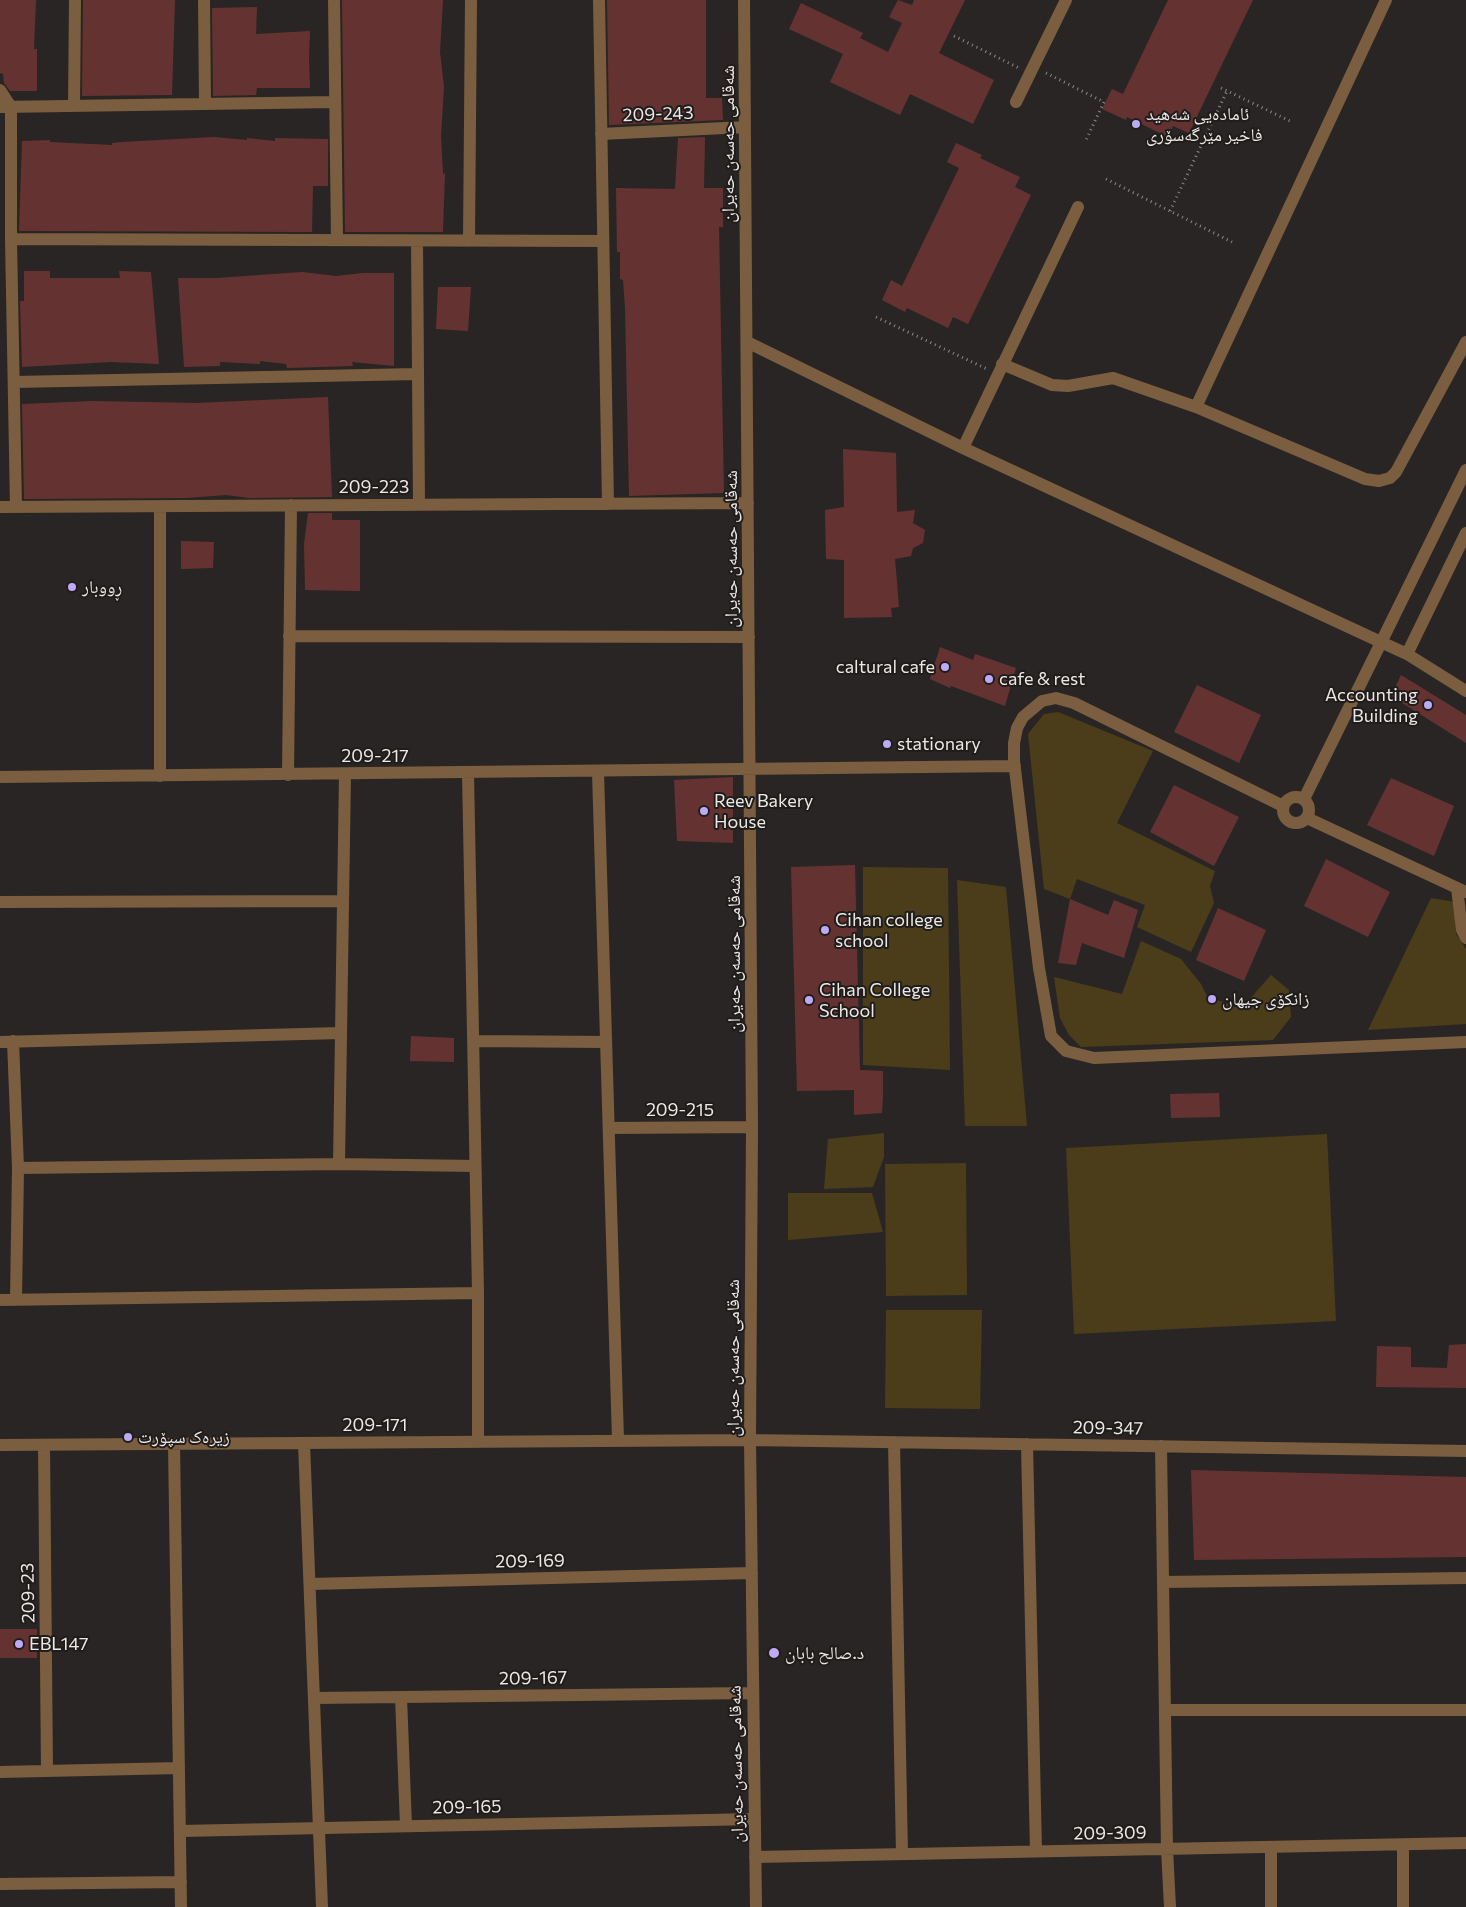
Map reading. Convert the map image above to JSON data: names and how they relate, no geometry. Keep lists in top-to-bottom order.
{
  "streets": {
    "street": [
      "209-243",
      "شەقامی حەسەن حەیران",
      "209-223",
      "209-217",
      "209-215",
      "209-171",
      "209-347",
      "209-169",
      "209-23",
      "209-167",
      "209-165",
      "209-309"
    ]
  },
  "crossings": [
    ["209-243", "شەقامی حەسەن حەیران"],
    ["شەقامی حەسەن حەیران", "209-223"],
    ["شەقامی حەسەن حەیران", "209-217"],
    ["شەقامی حەسەن حەیران", "209-215"],
    ["شەقامی حەسەن حەیران", "209-171"],
    ["شەقامی حەسەن حەیران", "209-347"],
    ["شەقامی حەسەن حەیران", "209-169"],
    ["شەقامی حەسەن حەیران", "209-167"],
    ["شەقامی حەسەن حەیران", "209-165"],
    ["شەقامی حەسەن حەیران", "209-309"],
    ["209-171", "209-347"],
    ["209-171", "209-23"]
  ],
  "places": [
    "ئامادەیی شەهید فاخیر مێرگەسۆری",
    "ڕووبار",
    "caltural cafe",
    "cafe & rest",
    "Accounting Building",
    "stationary",
    "Reev Bakery House",
    "Cihan college school",
    "زانکۆی جیھان",
    "Cihan College School",
    "زیرەک سپۆرت",
    "EBL147",
    "د.صالح بابان"
  ]
}
